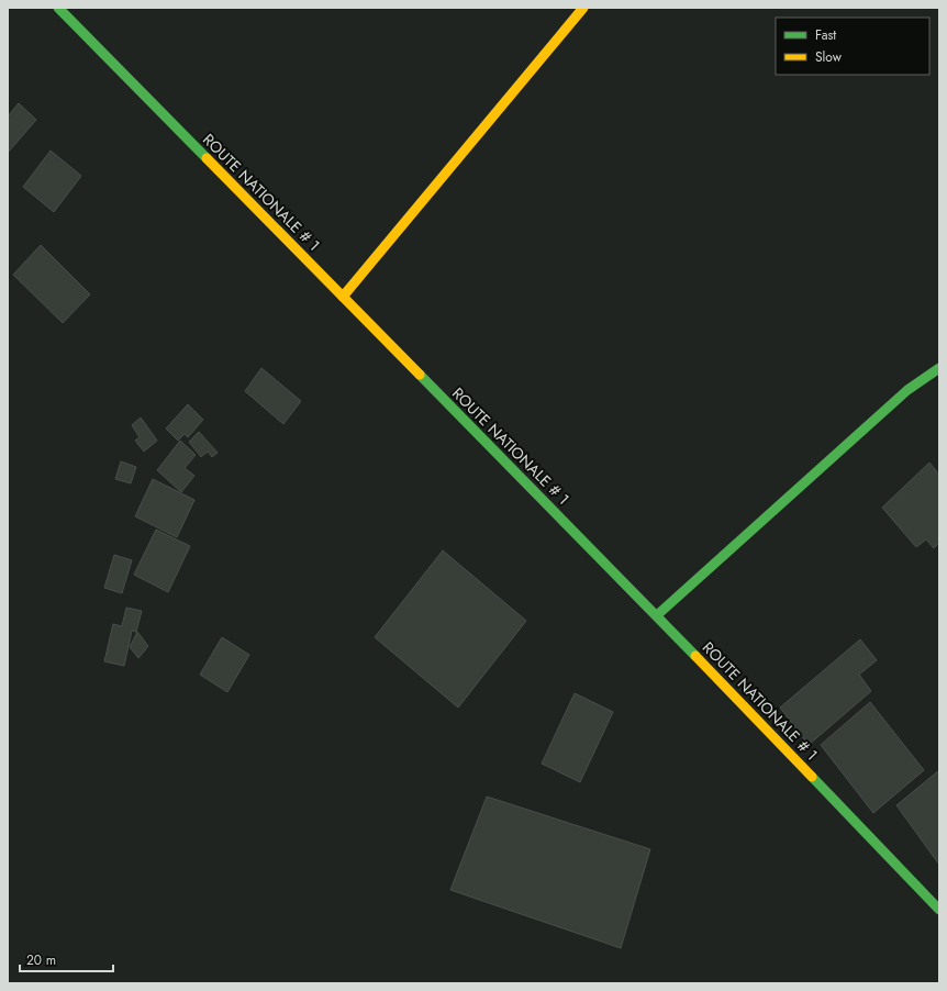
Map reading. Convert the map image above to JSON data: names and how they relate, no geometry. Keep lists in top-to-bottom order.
{
  "streets": {
    "main road": ["ROUTE NATIONALE # 1"]
  },
  "legend": ["Fast", "Slow"],
  "scale_bar": "20 m"
}
